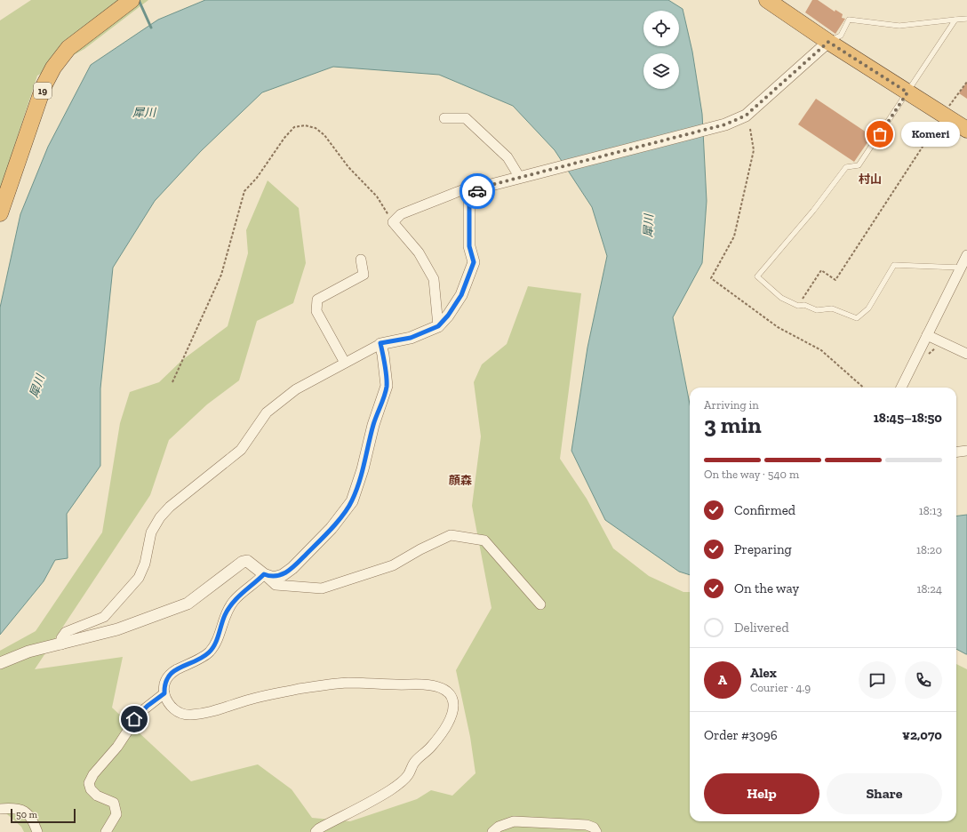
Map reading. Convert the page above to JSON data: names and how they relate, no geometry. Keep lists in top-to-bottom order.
{
  "streets": {
    "highway": ["19"]
  },
  "districts": ["村山", "顔森"],
  "water": ["犀川"],
  "places": ["Komeri"],
  "scale_bar": "50 m",
  "page": {
    "bubble": "Komeri",
    "heading": ["3 min", "Arriving in", "18:45–18:50"],
    "panel": [
      "Alex",
      "Courier · 4.9",
      "Order #3096",
      "¥2,070"
    ],
    "bar": "On the way · 540 m",
    "list": [
      ["Confirmed", "18:13"],
      ["Preparing", "18:20"],
      ["On the way", "18:24"],
      "Delivered"
    ],
    "round": "A",
    "buttons": ["Help", "Share"],
    "scale": "50 m"
  }
}
